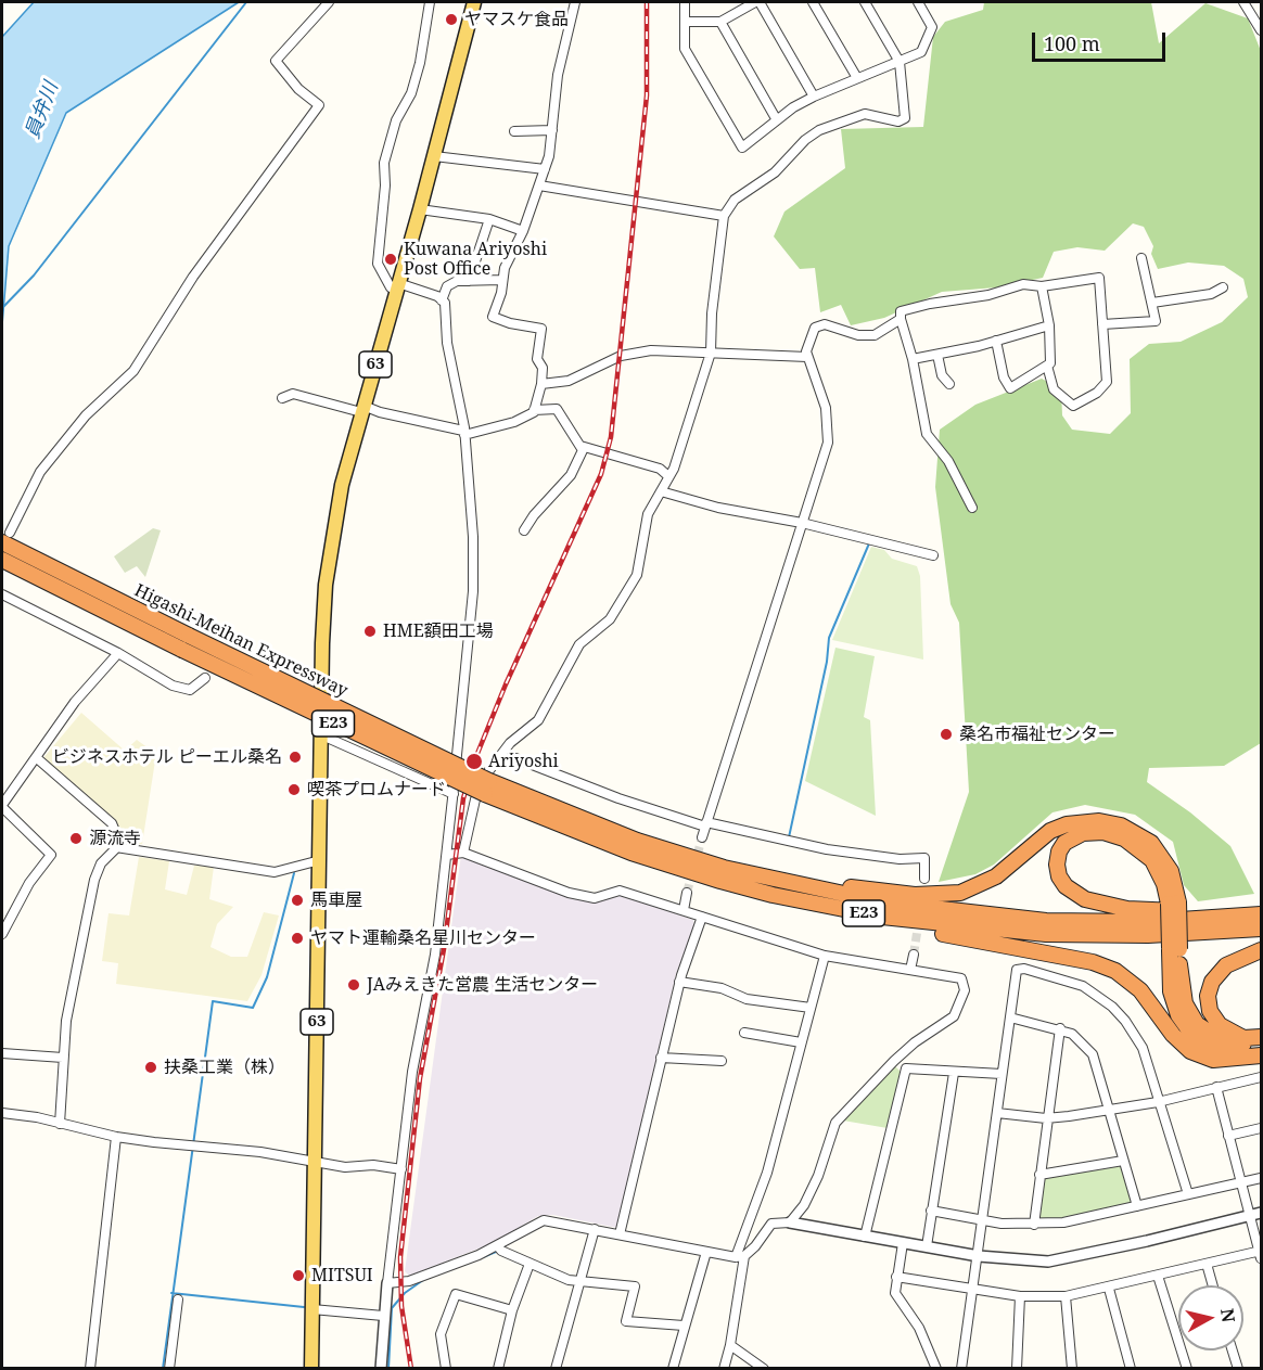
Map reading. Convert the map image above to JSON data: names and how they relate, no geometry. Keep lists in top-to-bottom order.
{
  "streets": {
    "highway": ["Higashi-Meihan Expressway", "E23"],
    "main road": ["63"]
  },
  "water": ["員弁川"],
  "places": [
    "ヤマスケ食品",
    "Kuwana Ariyoshi Post Office",
    "HME額田工場",
    "桑名市福祉センター",
    "ビジネスホテル ピーエル桑名",
    "Ariyoshi",
    "喫茶プロムナード",
    "源流寺",
    "馬車屋",
    "ヤマト運輸桑名星川センター",
    "JAみえきた営農 生活センター",
    "扶桑工業（株）",
    "MITSUI"
  ],
  "scale_bar": "100 m",
  "north": "right"
}
